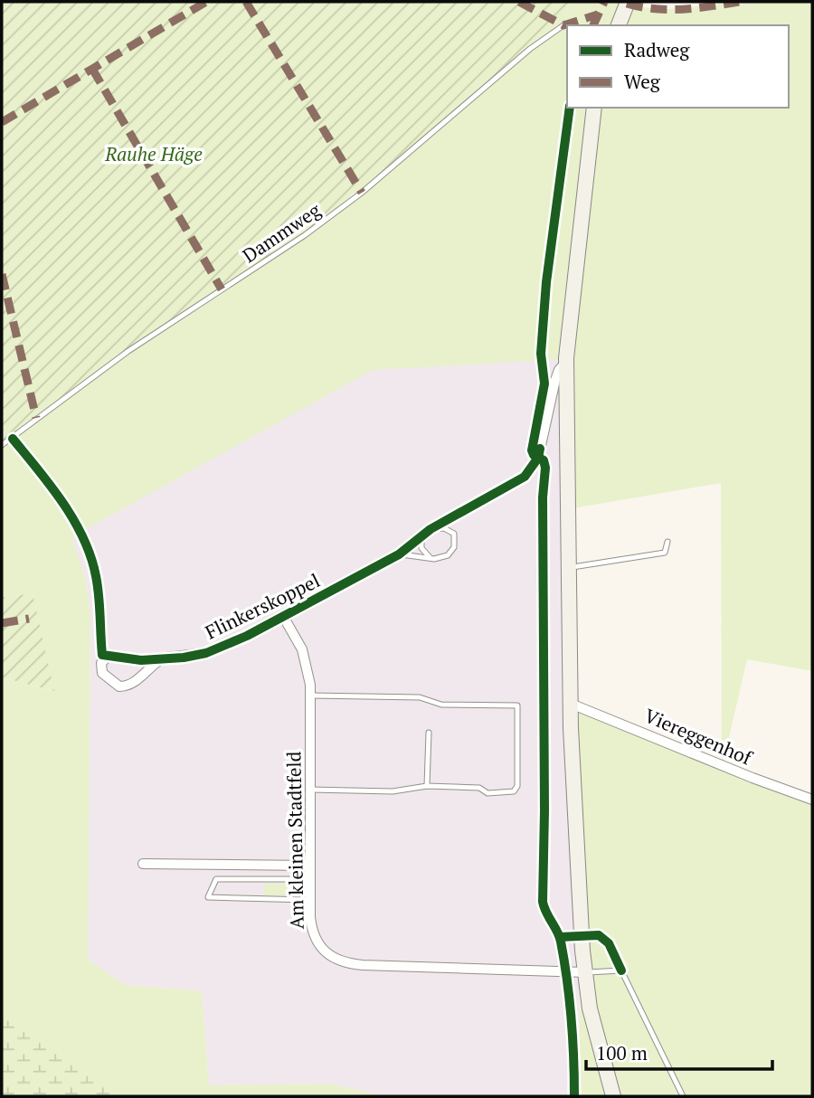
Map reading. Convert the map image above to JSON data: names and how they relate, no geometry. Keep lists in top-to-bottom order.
{
  "streets": {
    "street": ["Flinkerskoppel", "Viereggenhof", "Am kleinen Stadtfeld"],
    "lane": ["Dammweg"]
  },
  "crossings": [
    ["Flinkerskoppel", "Am kleinen Stadtfeld"]
  ],
  "parks": ["Rauhe Häge"],
  "legend": ["Radweg", "Weg"],
  "scale_bar": "100 m"
}
